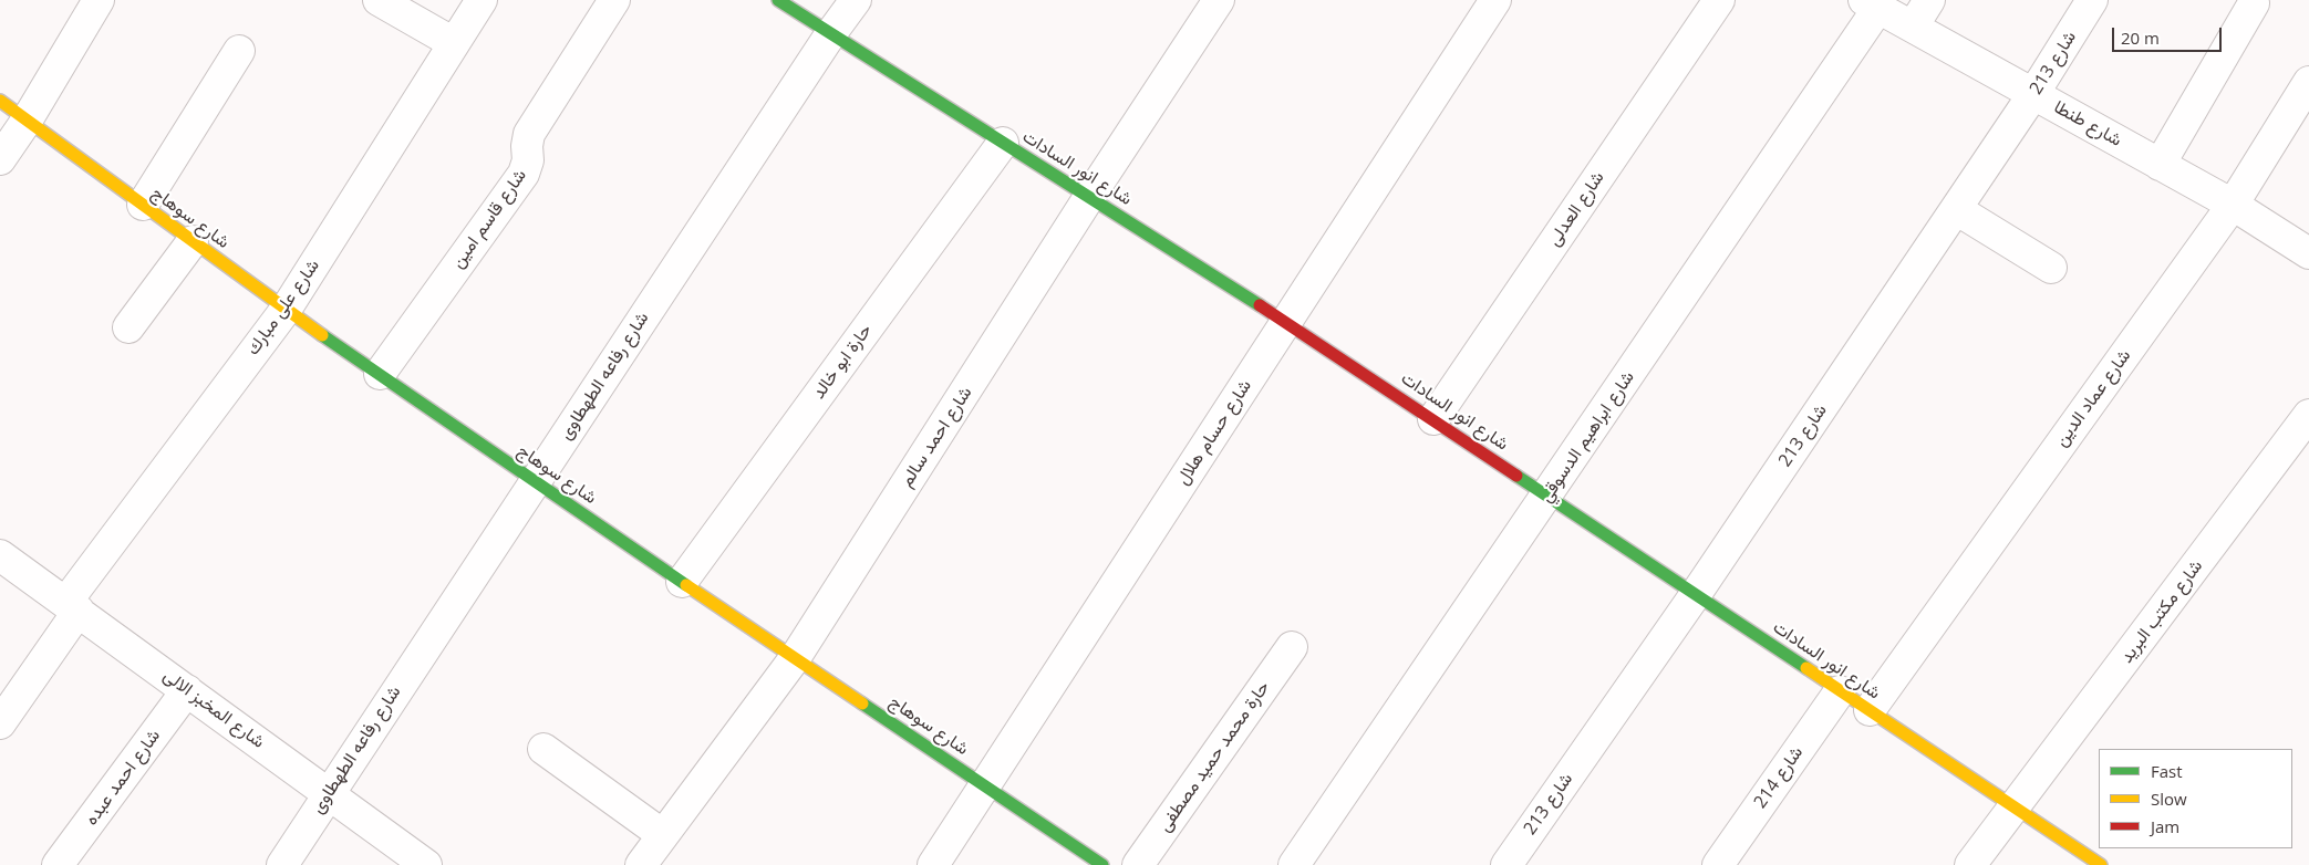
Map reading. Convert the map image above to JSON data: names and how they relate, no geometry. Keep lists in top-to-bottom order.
{
  "streets": {
    "street": [
      "شارع 213",
      "شارع طنطا",
      "شارع انور السادات",
      "شارع العدلى",
      "شارع سوهاج",
      "شارع قاسم امين",
      "شارع على مبارك",
      "حارة ابو خالد",
      "شارع رفاعه الطهطاوى",
      "شارع عماد الدين",
      "شارع حسام هلال",
      "شارع احمد سالم",
      "شارع ابراهيم الدسوقي",
      "شارع مكتب البريد",
      "شارع المخبز الالى",
      "حارة محمد حميد مصطفى",
      "شارع احمد عبده",
      "شارع 214"
    ]
  },
  "crossings": [
    ["شارع 213", "شارع طنطا"],
    ["شارع 213", "شارع انور السادات"],
    ["شارع طنطا", "شارع عماد الدين"],
    ["شارع طنطا", "شارع ابراهيم الدسوقي"],
    ["شارع انور السادات", "شارع العدلى"],
    ["شارع انور السادات", "حارة ابو خالد"],
    ["شارع انور السادات", "شارع رفاعه الطهطاوى"],
    ["شارع انور السادات", "شارع عماد الدين"],
    ["شارع انور السادات", "شارع حسام هلال"],
    ["شارع انور السادات", "شارع احمد سالم"],
    ["شارع انور السادات", "شارع ابراهيم الدسوقي"],
    ["شارع انور السادات", "شارع مكتب البريد"],
    ["شارع انور السادات", "شارع 214"],
    ["شارع سوهاج", "شارع قاسم امين"],
    ["شارع سوهاج", "شارع على مبارك"],
    ["شارع سوهاج", "حارة ابو خالد"],
    ["شارع سوهاج", "شارع رفاعه الطهطاوى"],
    ["شارع سوهاج", "شارع حسام هلال"],
    ["شارع سوهاج", "شارع احمد سالم"],
    ["شارع على مبارك", "شارع المخبز الالى"],
    ["شارع رفاعه الطهطاوى", "شارع المخبز الالى"],
    ["شارع المخبز الالى", "شارع احمد عبده"]
  ],
  "legend": ["Fast", "Slow", "Jam"],
  "scale_bar": "20 m"
}
